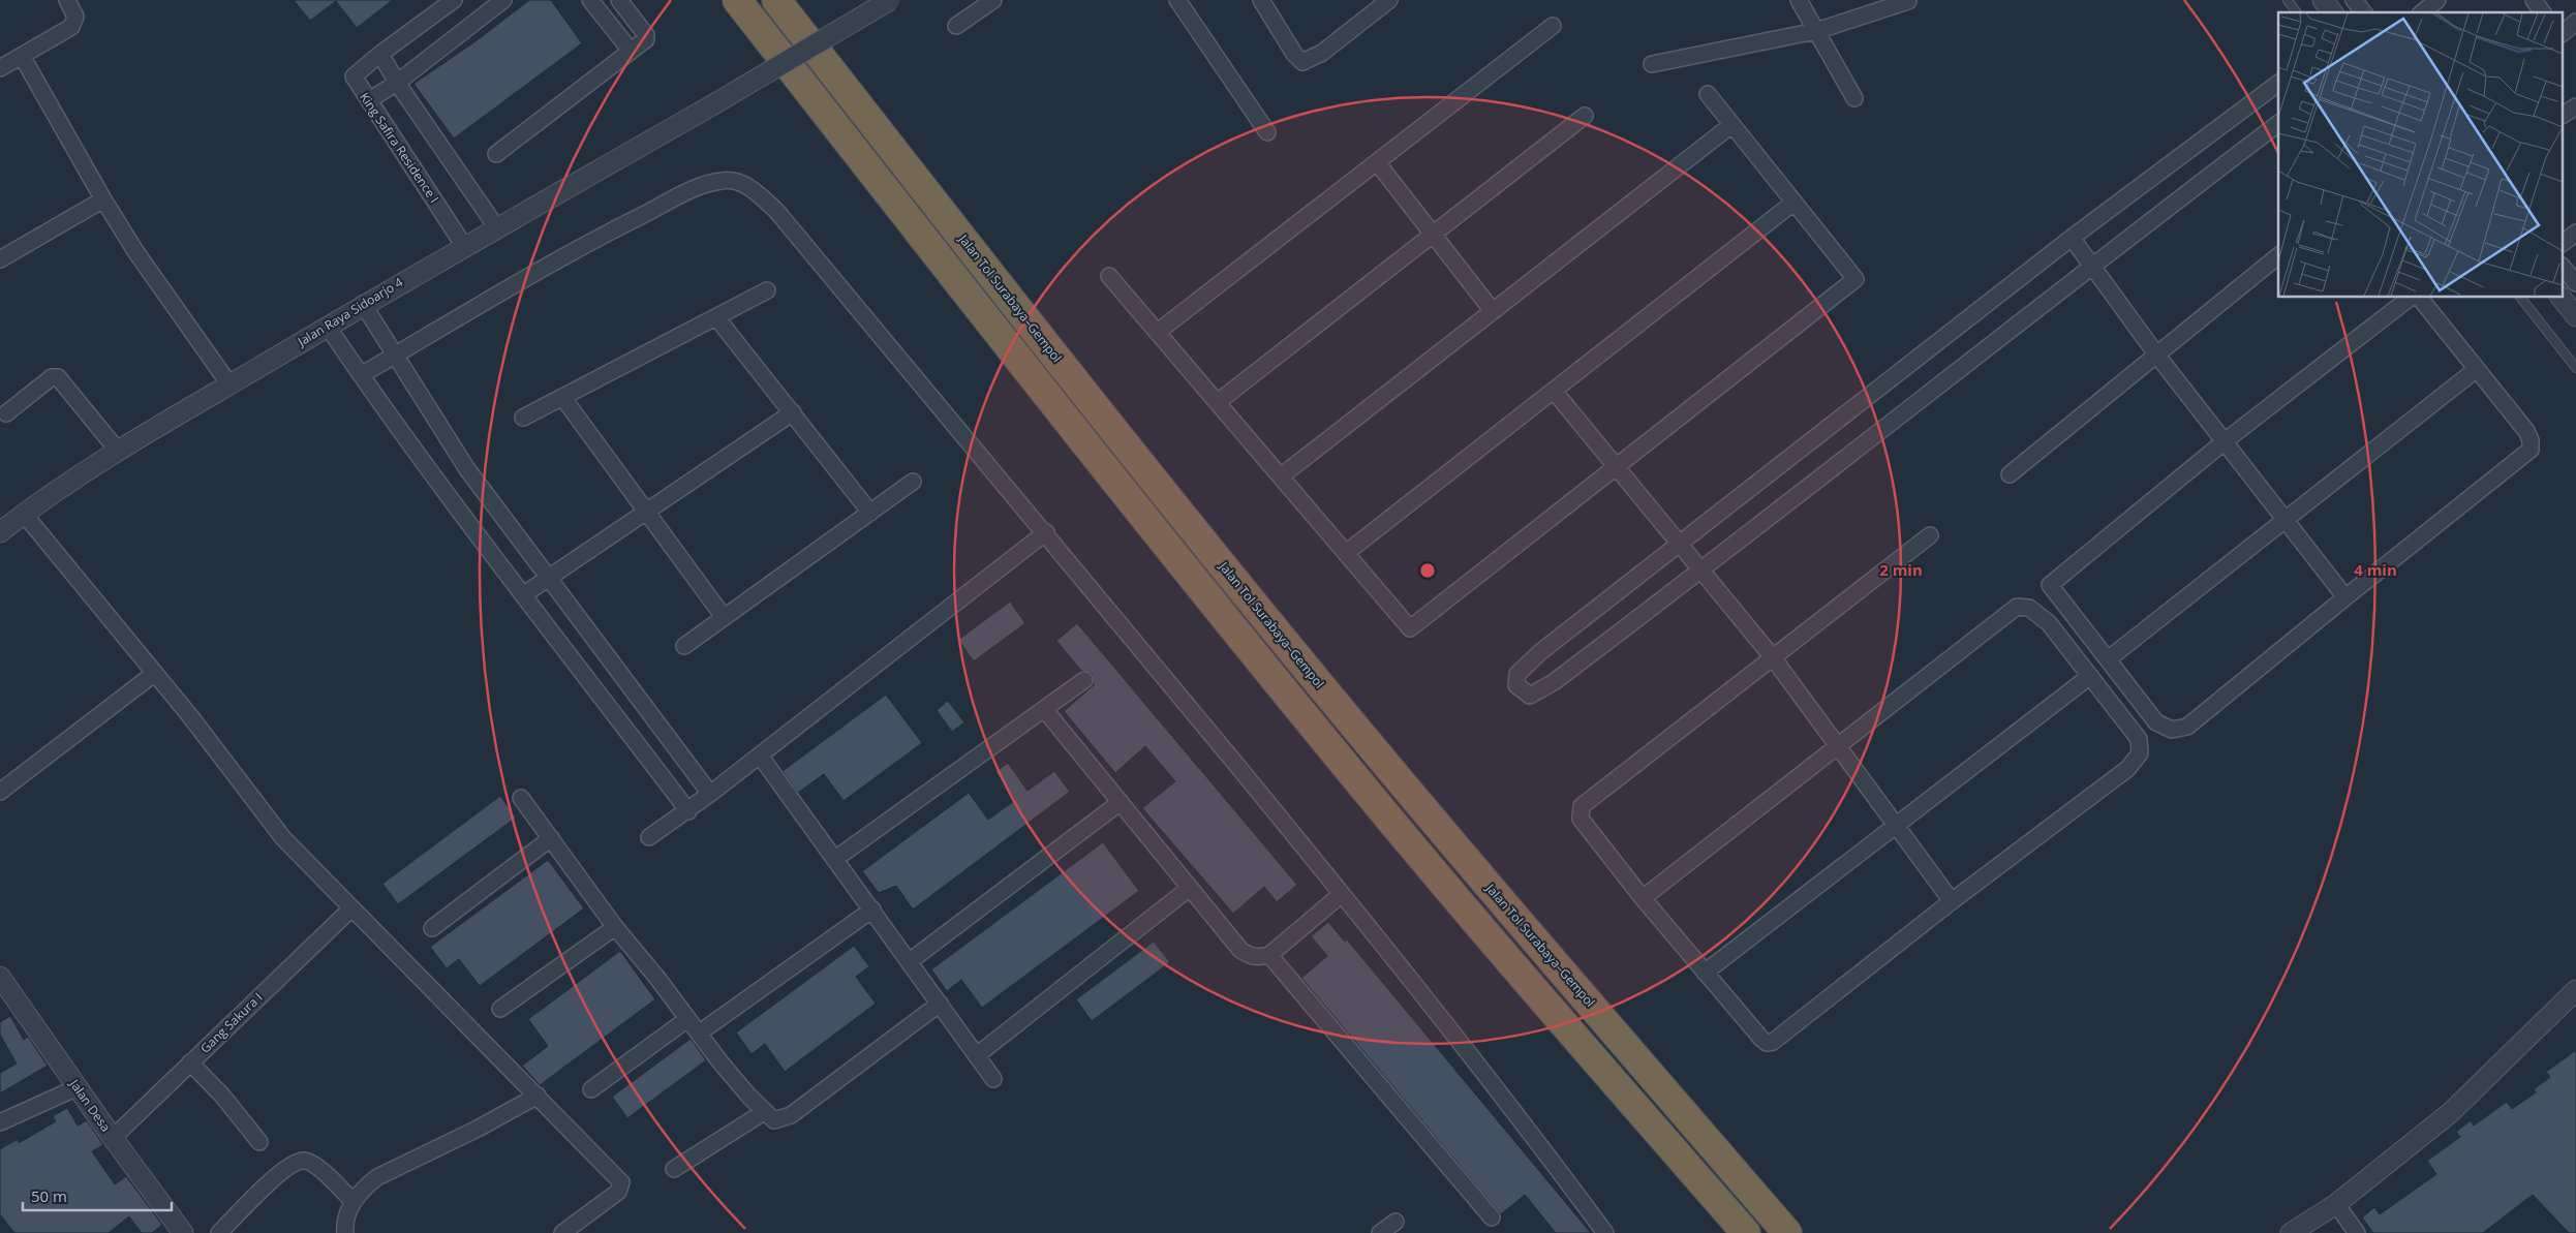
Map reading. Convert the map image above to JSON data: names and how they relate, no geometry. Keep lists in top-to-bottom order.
{
  "streets": {
    "highway": ["Jalan Tol Surabaya–Gempol"],
    "street": [
      "King Safira Residence I",
      "Jalan Raya Sidoarjo 4",
      "Gang Sakura I",
      "Jalan Desa"
    ]
  },
  "crossings": [
    ["King Safira Residence I", "Jalan Raya Sidoarjo 4"],
    ["Gang Sakura I", "Jalan Desa"]
  ],
  "scale_bar": "50 m",
  "rings": ["2 min", "4 min"]
}
